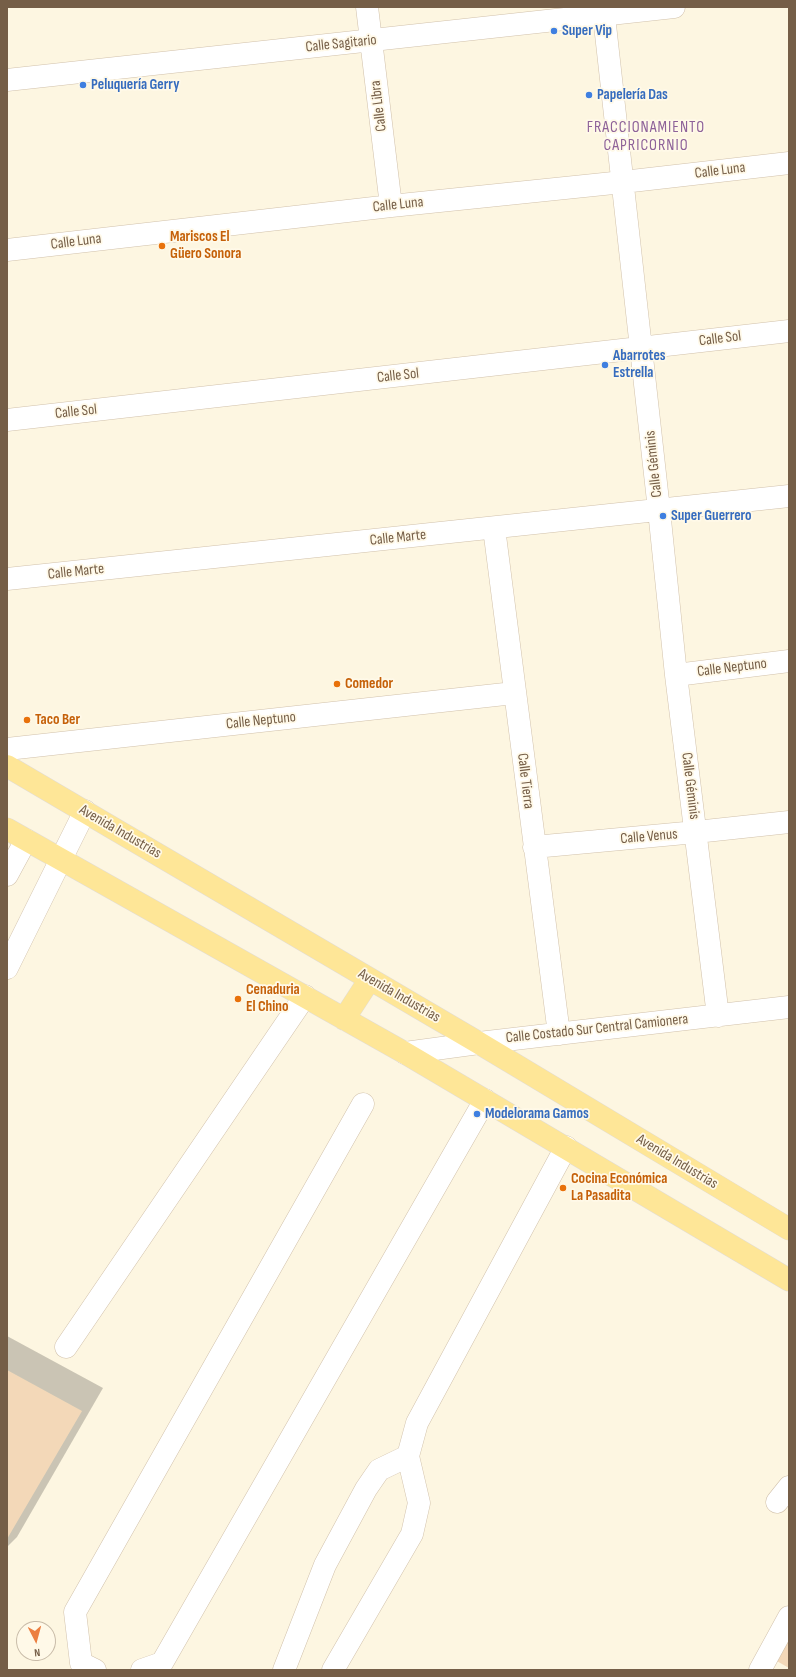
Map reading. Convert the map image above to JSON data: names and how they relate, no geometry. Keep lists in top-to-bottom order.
{
  "streets": {
    "main road": ["Avenida Industrias"],
    "street": [
      "Calle Sagitario",
      "Calle Libra",
      "Calle Luna",
      "Calle Sol",
      "Calle Géminis",
      "Calle Marte",
      "Calle Neptuno",
      "Calle Tierra",
      "Calle Venus",
      "Calle Costado Sur Central Camionera"
    ]
  },
  "crossings": [
    ["Calle Sagitario", "Calle Libra"],
    ["Calle Sagitario", "Calle Géminis"],
    ["Calle Libra", "Calle Luna"],
    ["Calle Luna", "Calle Géminis"],
    ["Calle Sol", "Calle Géminis"],
    ["Calle Géminis", "Calle Marte"],
    ["Calle Géminis", "Calle Neptuno"],
    ["Calle Géminis", "Calle Venus"],
    ["Calle Géminis", "Calle Costado Sur Central Camionera"],
    ["Calle Marte", "Calle Tierra"],
    ["Calle Neptuno", "Calle Tierra"],
    ["Calle Tierra", "Calle Venus"],
    ["Calle Tierra", "Calle Costado Sur Central Camionera"],
    ["Avenida Industrias", "Calle Costado Sur Central Camionera"]
  ],
  "districts": ["FRACCIONAMIENTO CAPRICORNIO"],
  "places": [
    "Super Vip",
    "Peluquería Gerry",
    "Papelería Das",
    "Mariscos El Güero Sonora",
    "Abarrotes Estrella",
    "Super Guerrero",
    "Comedor",
    "Taco Ber",
    "Cenaduria El Chino",
    "Modelorama Gamos",
    "Cocina Económica La Pasadita"
  ],
  "north": "bottom"
}
